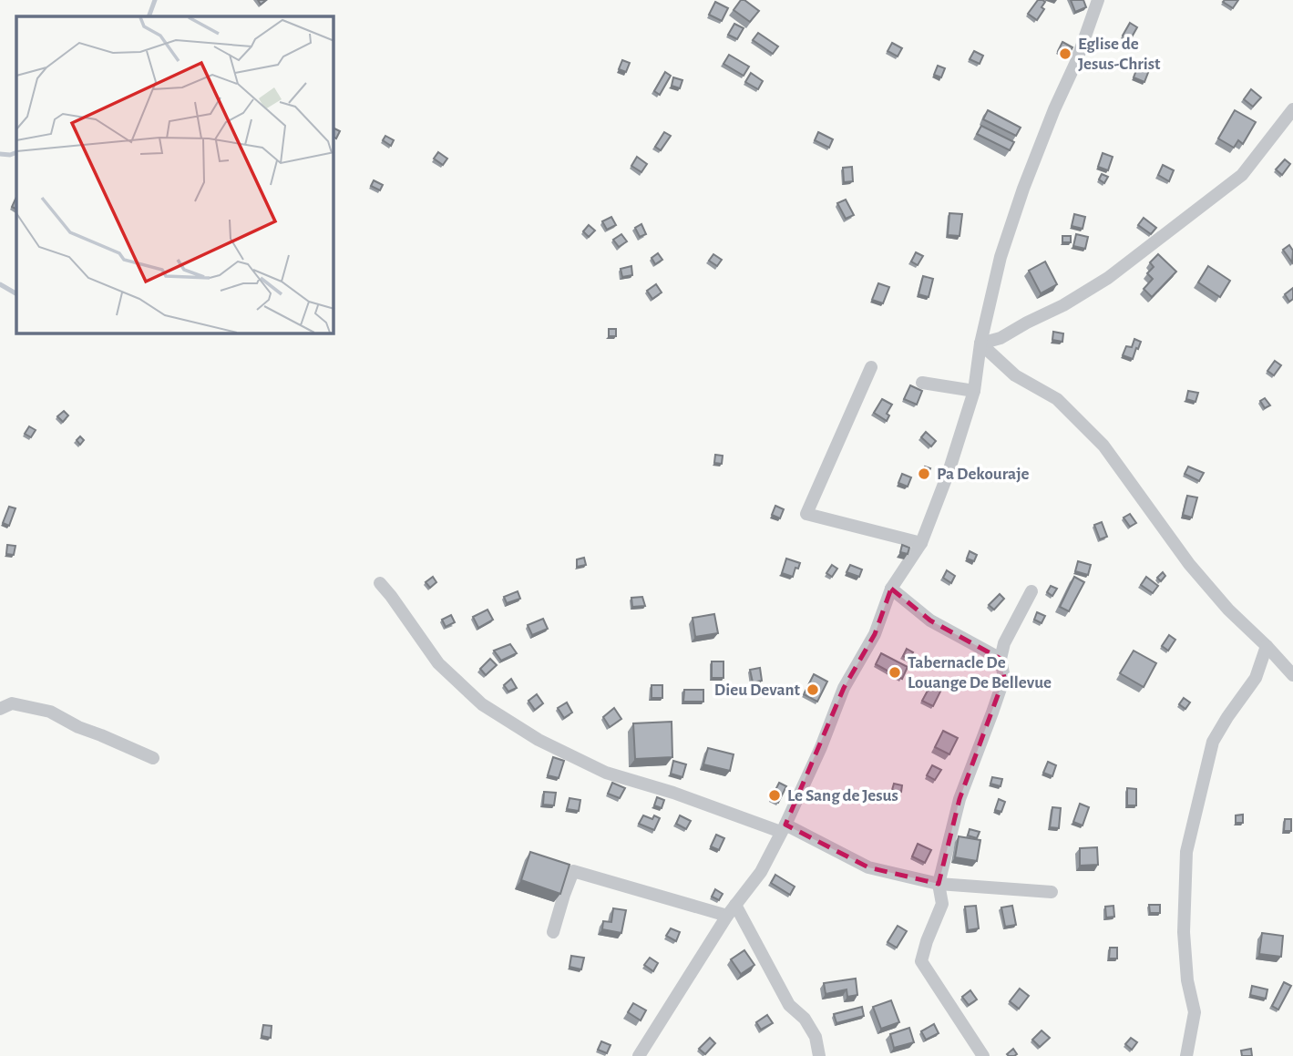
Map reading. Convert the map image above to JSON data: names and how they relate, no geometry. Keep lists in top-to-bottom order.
{
  "places": [
    "Eglise de Jesus-Christ",
    "Pa Dekouraje",
    "Tabernacle De Louange De Bellevue",
    "Dieu Devant",
    "Le Sang de Jesus"
  ]
}
